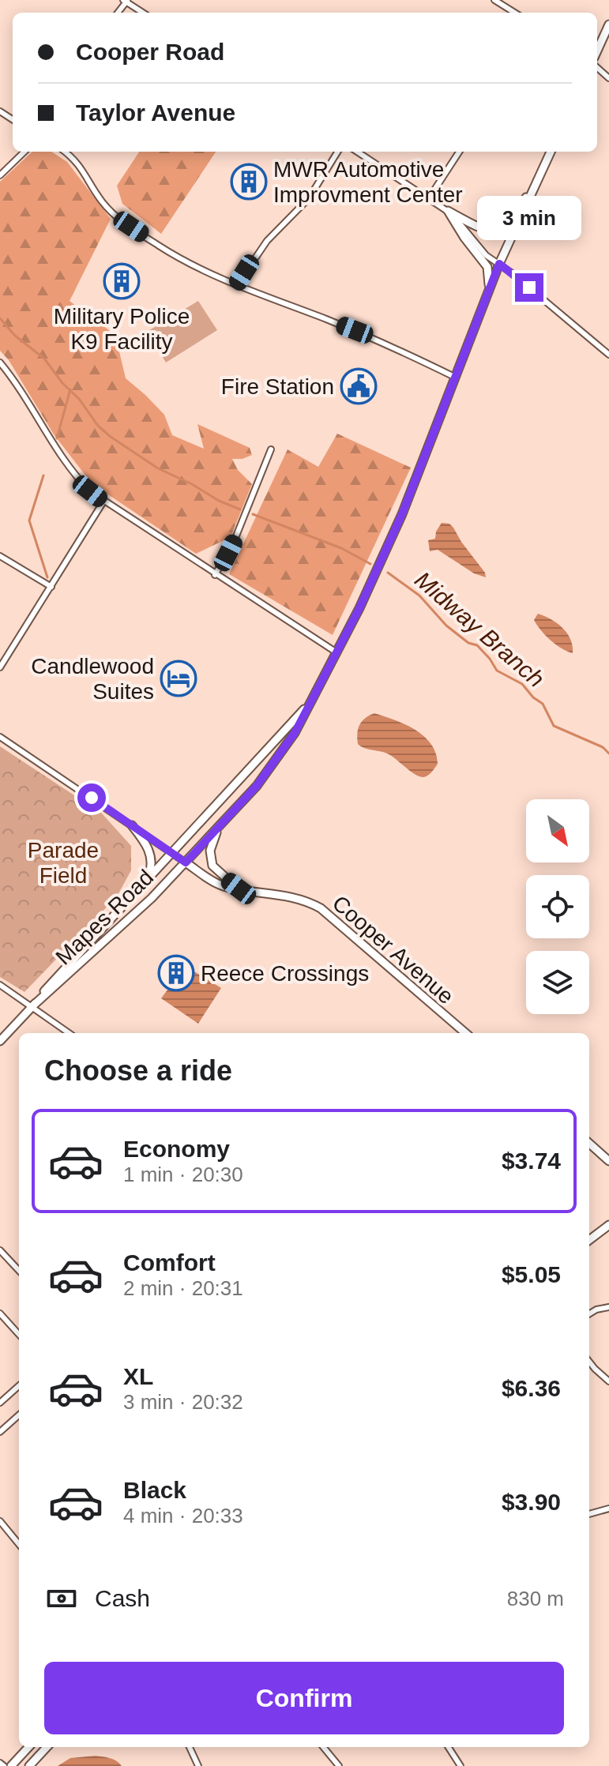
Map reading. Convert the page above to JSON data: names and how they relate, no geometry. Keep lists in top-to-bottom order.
{
  "streets": {
    "street": ["Mapes Road", "Cooper Avenue"]
  },
  "crossings": [
    ["Mapes Road", "Cooper Avenue"]
  ],
  "water": ["Midway Branch"],
  "parks": ["Parade Field"],
  "places": {
    "building": ["MWR Automotive Improvment Center", "Military Police K9 Facility", "Reece Crossings"],
    "public building": ["Fire Station"],
    "hotel": ["Candlewood Suites"]
  },
  "north": "bottom right",
  "page": {
    "banner": ["Cooper Road", "Taylor Avenue"],
    "bubble": "3 min",
    "heading": "Choose a ride",
    "list": [
      {
        "name": "Economy",
        "note": "1 min · 20:30",
        "value": "$3.74"
      },
      {
        "name": "Comfort",
        "note": "2 min · 20:31",
        "value": "$5.05"
      },
      {
        "name": "XL",
        "note": "3 min · 20:32",
        "value": "$6.36"
      },
      {
        "name": "Black",
        "note": "4 min · 20:33",
        "value": "$3.90"
      }
    ],
    "pay": ["Cash", "830 m"],
    "buttons": "Confirm"
  }
}
